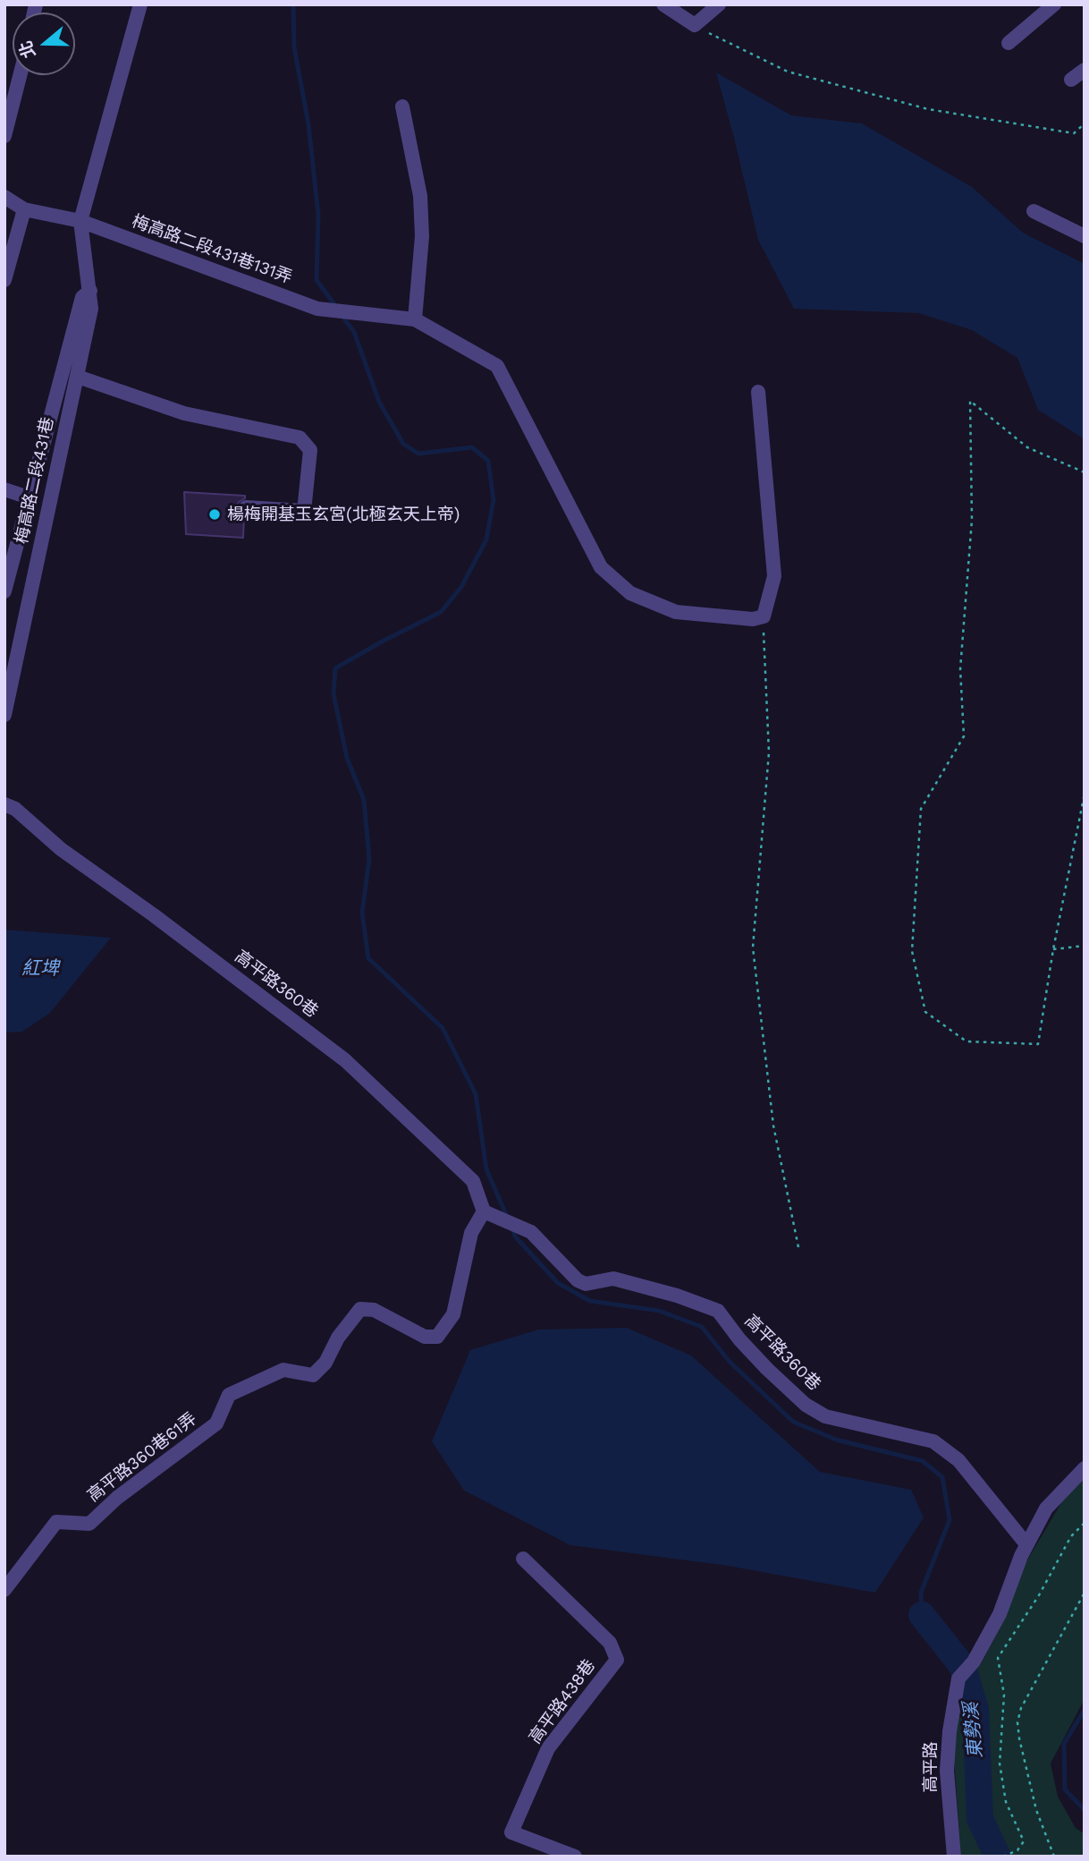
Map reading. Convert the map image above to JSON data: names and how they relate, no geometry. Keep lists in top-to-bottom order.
{
  "streets": {
    "street": [
      "梅高路二段431巷131弄",
      "梅高路二段431巷",
      "高平路360巷",
      "高平路360巷61弄",
      "高平路438巷",
      "高平路"
    ]
  },
  "crossings": [
    ["梅高路二段431巷131弄", "梅高路二段431巷"],
    ["高平路360巷", "高平路360巷61弄"],
    ["高平路360巷", "高平路"]
  ],
  "water": ["紅埤", "東勢溪"],
  "places": ["楊梅開基玉玄宮(北極玄天上帝)"],
  "north": "left"
}
